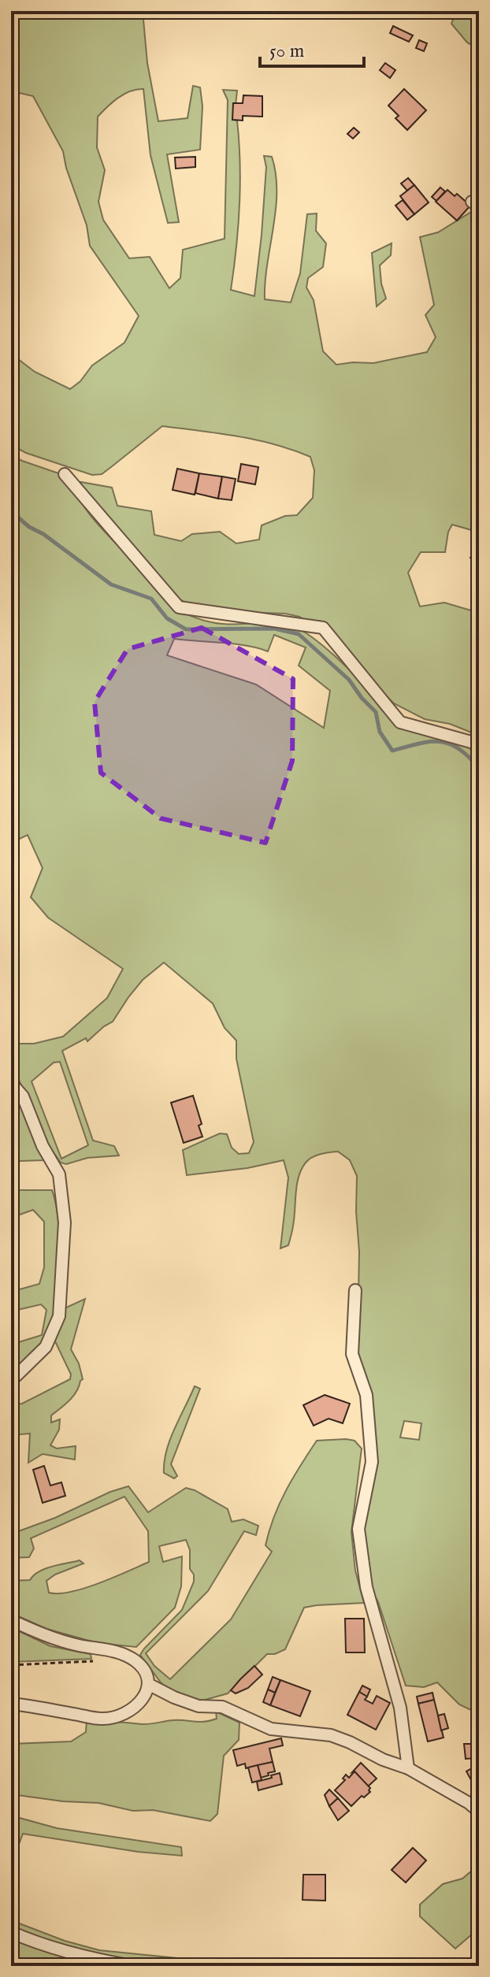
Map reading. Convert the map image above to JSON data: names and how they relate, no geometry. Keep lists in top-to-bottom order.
{
  "scale_bar": "50 m"
}
